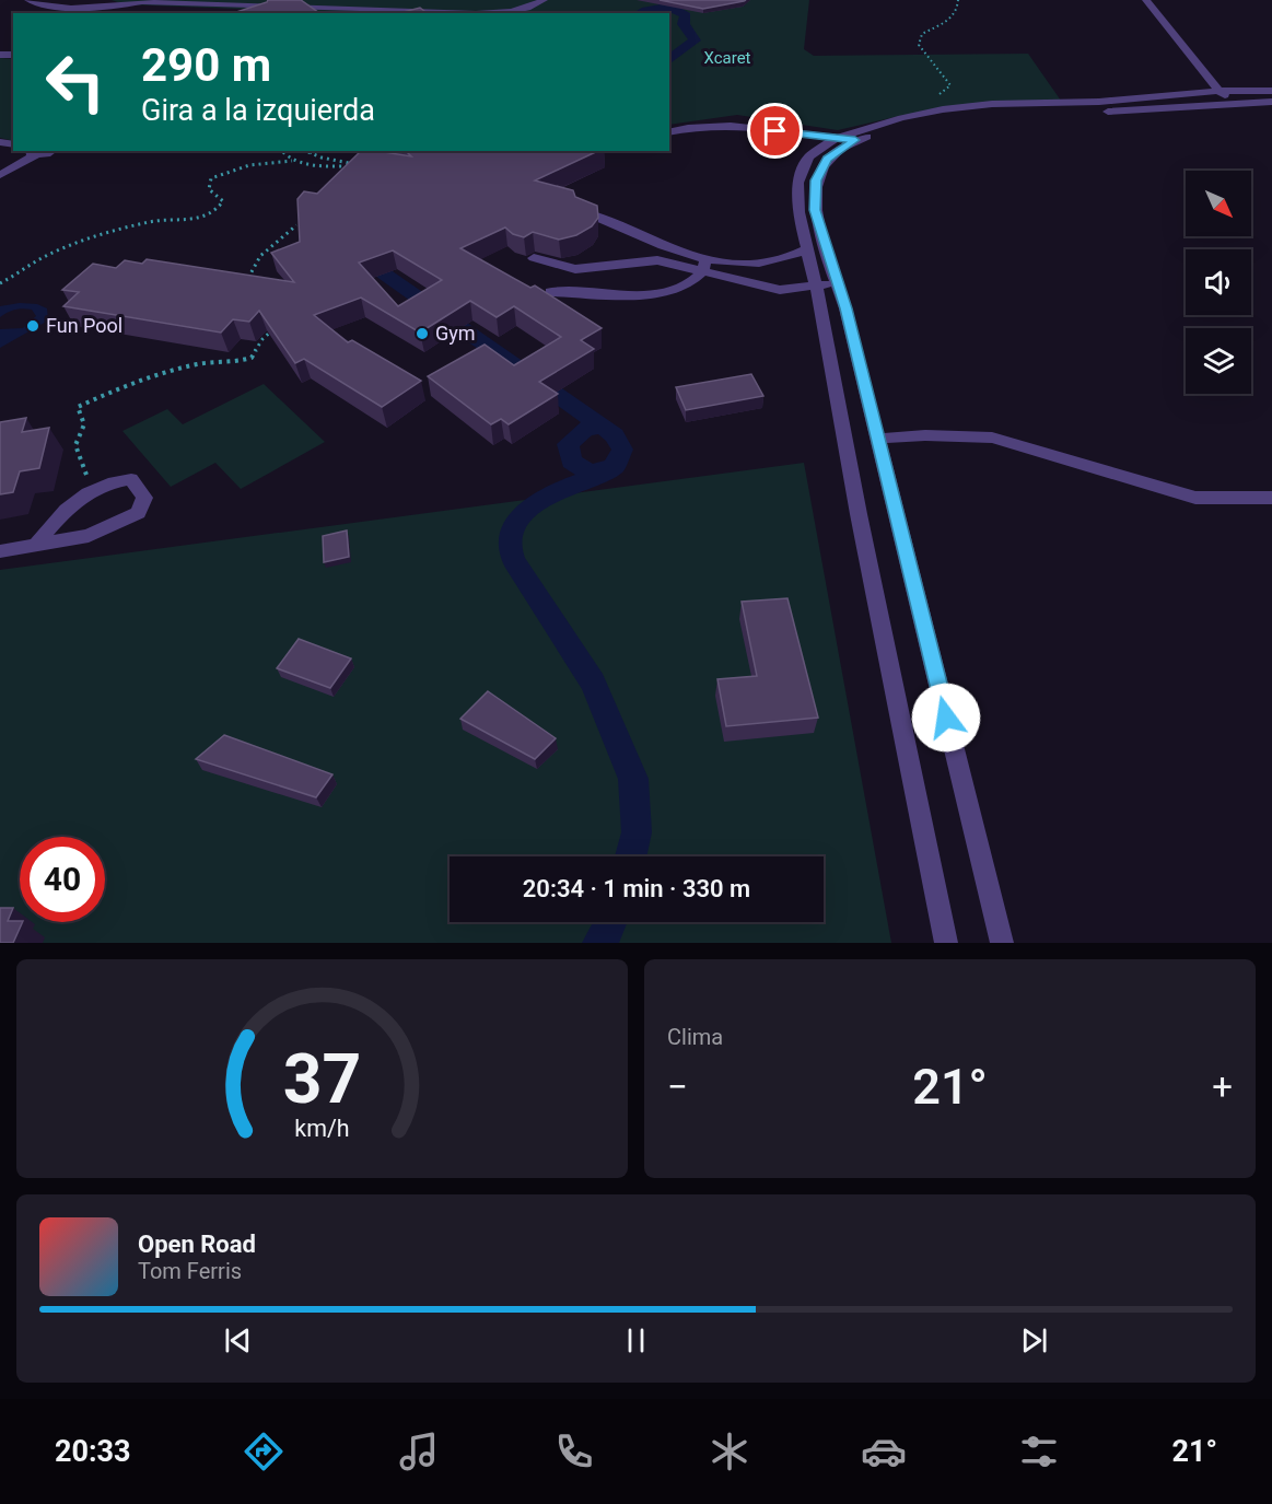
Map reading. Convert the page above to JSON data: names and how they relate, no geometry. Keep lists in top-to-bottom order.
{
  "parks": ["Xcaret"],
  "places": ["Fun Pool", "Gym"],
  "north": "bottom right",
  "page": {
    "turn": ["290 m", "Gira a la izquierda"],
    "limit": "40",
    "trip": "20:34 · 1 min · 330 m",
    "tile": "Clima",
    "heat": ["−", "21°", "+"],
    "song": ["Open Road", "Tom Ferris"],
    "tabs": ["20:33", "21°"],
    "gauge": ["37", "km/h"]
  }
}
